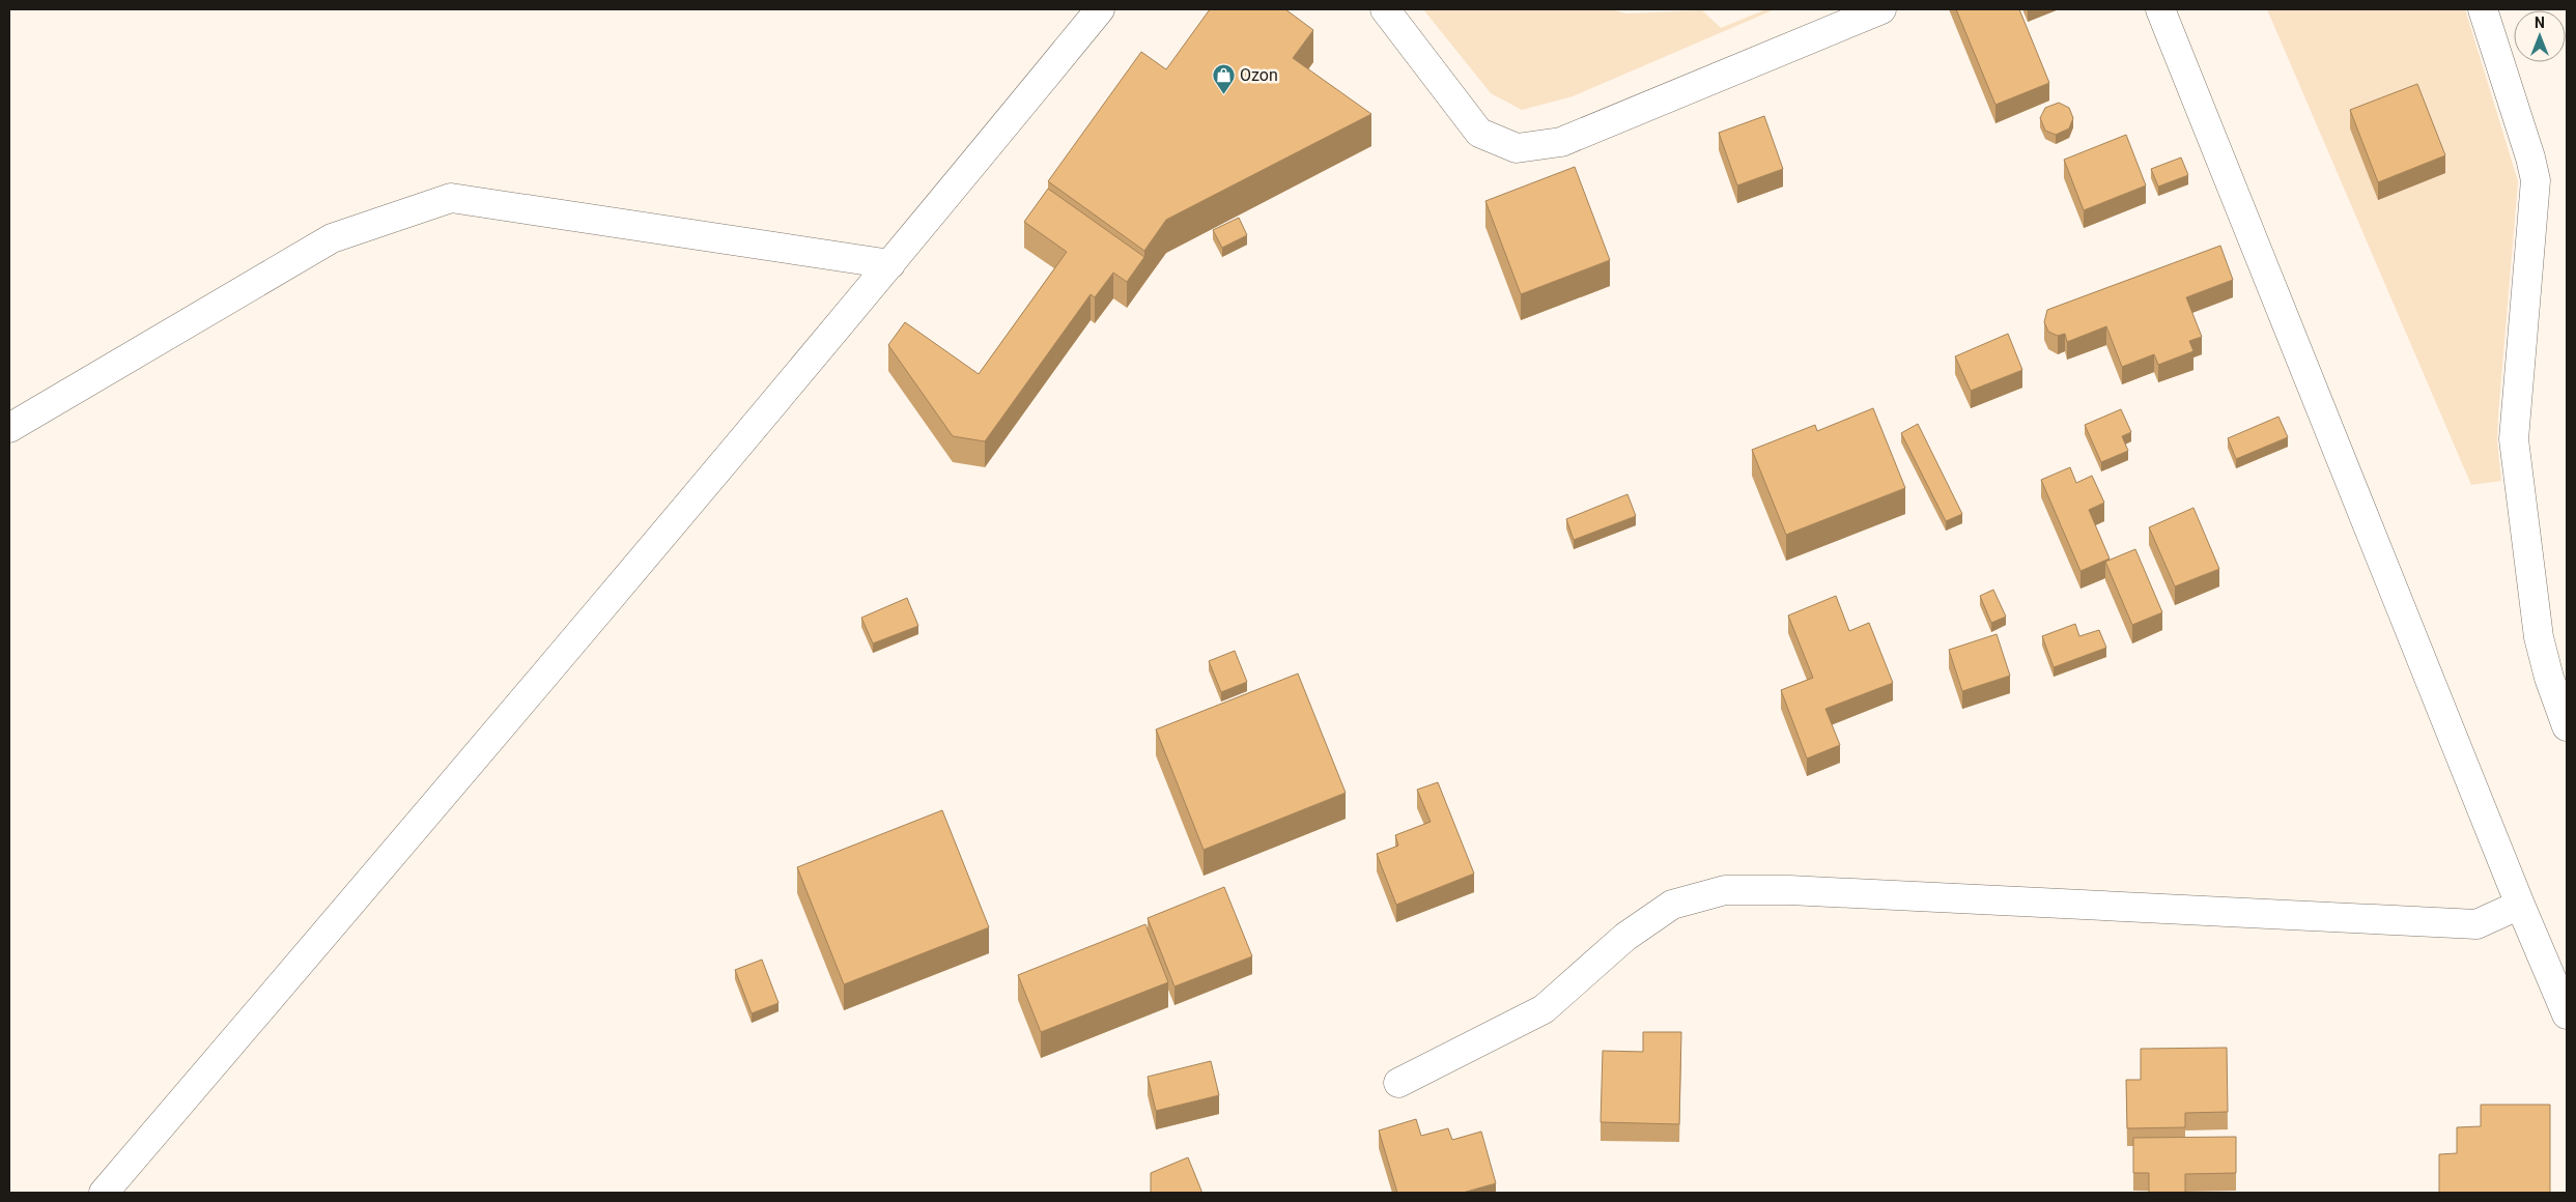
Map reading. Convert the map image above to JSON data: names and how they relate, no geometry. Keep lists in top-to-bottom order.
{
  "places": {
    "shop": ["Ozon"]
  },
  "north": "top"
}
